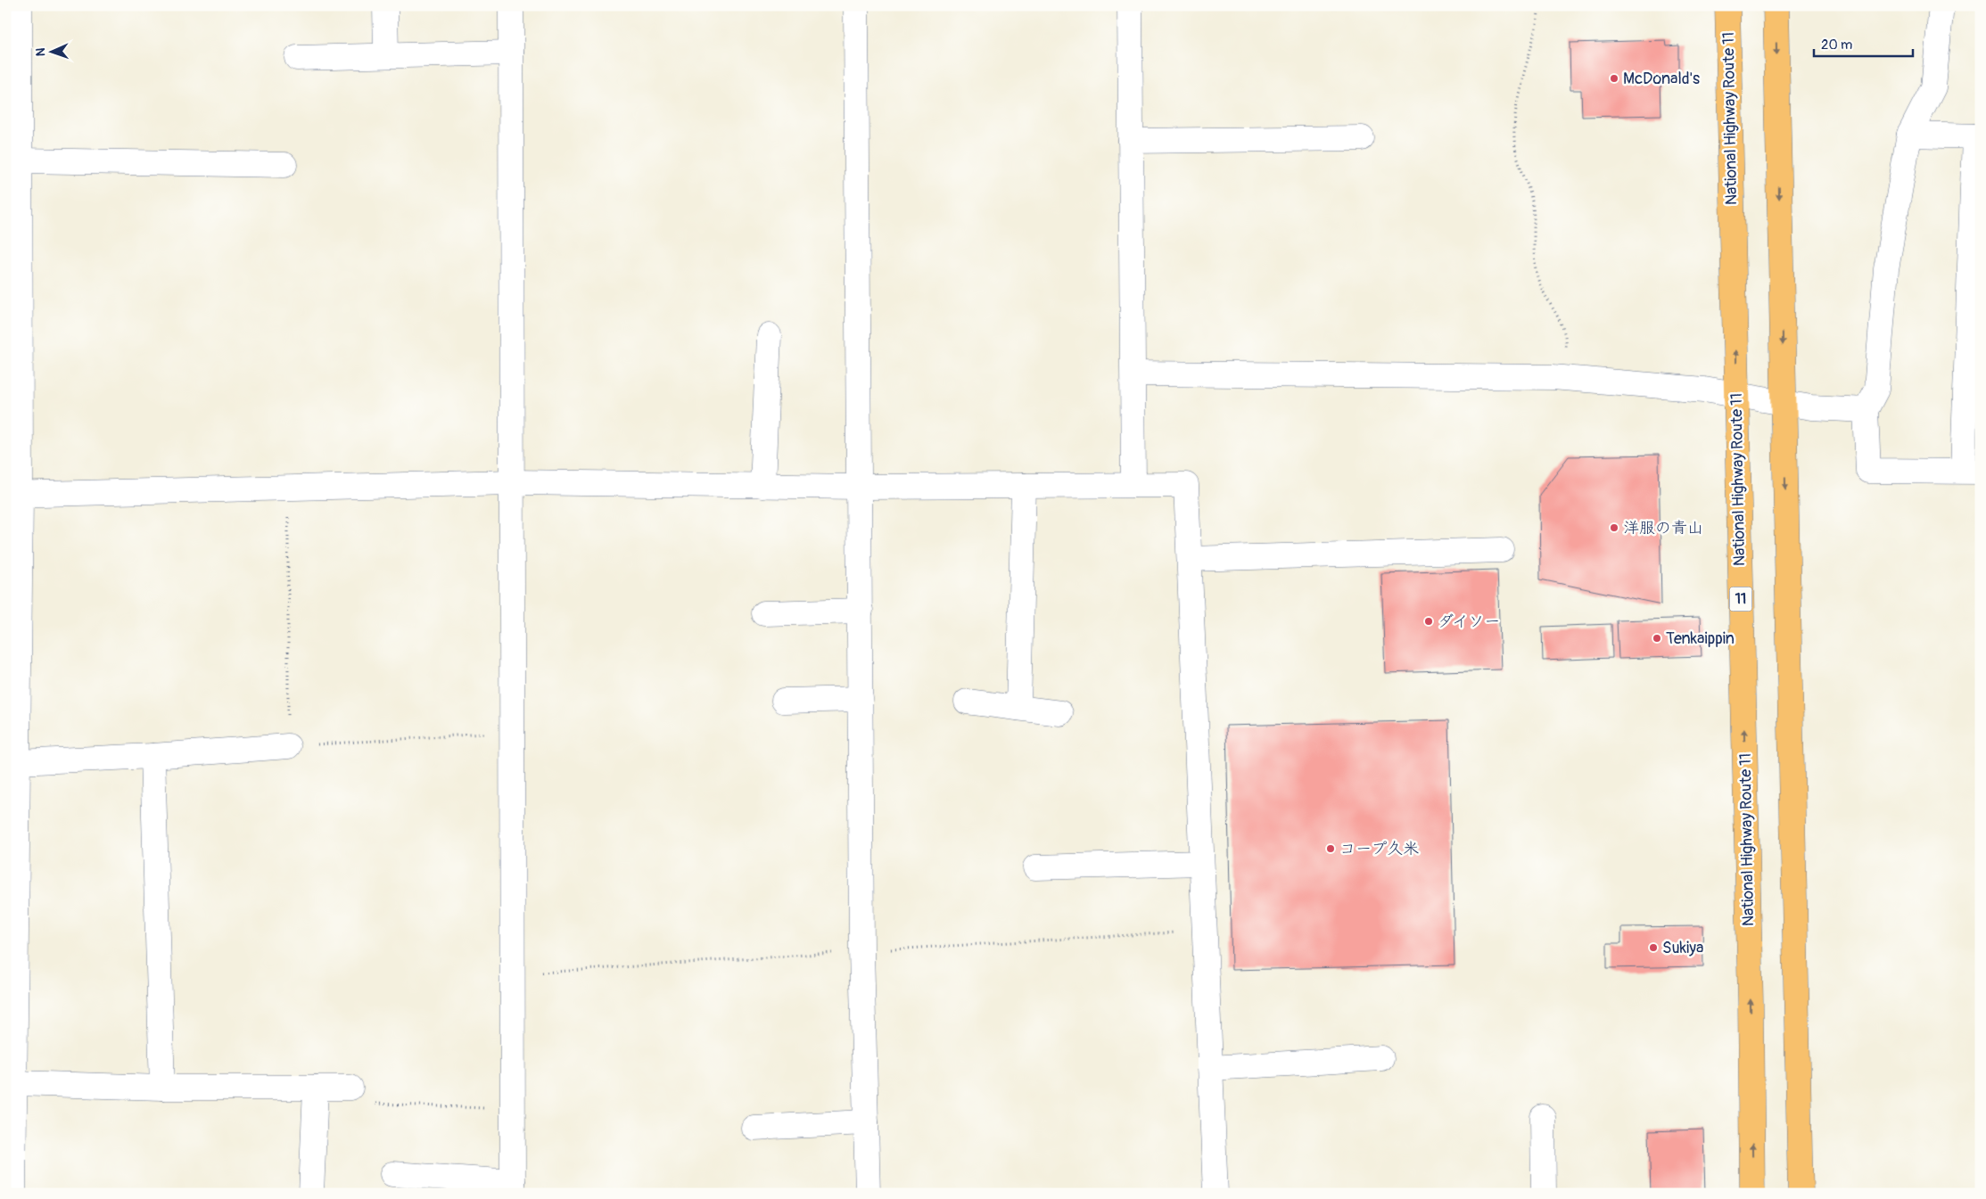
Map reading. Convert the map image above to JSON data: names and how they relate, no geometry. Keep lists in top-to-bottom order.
{
  "streets": {
    "highway": ["National Highway Route 11", "11"]
  },
  "places": [
    "McDonald's",
    "洋服の青山",
    "ダイソー",
    "Tenkaippin",
    "コープ久米",
    "Sukiya"
  ],
  "scale_bar": "20 m",
  "north": "left"
}
